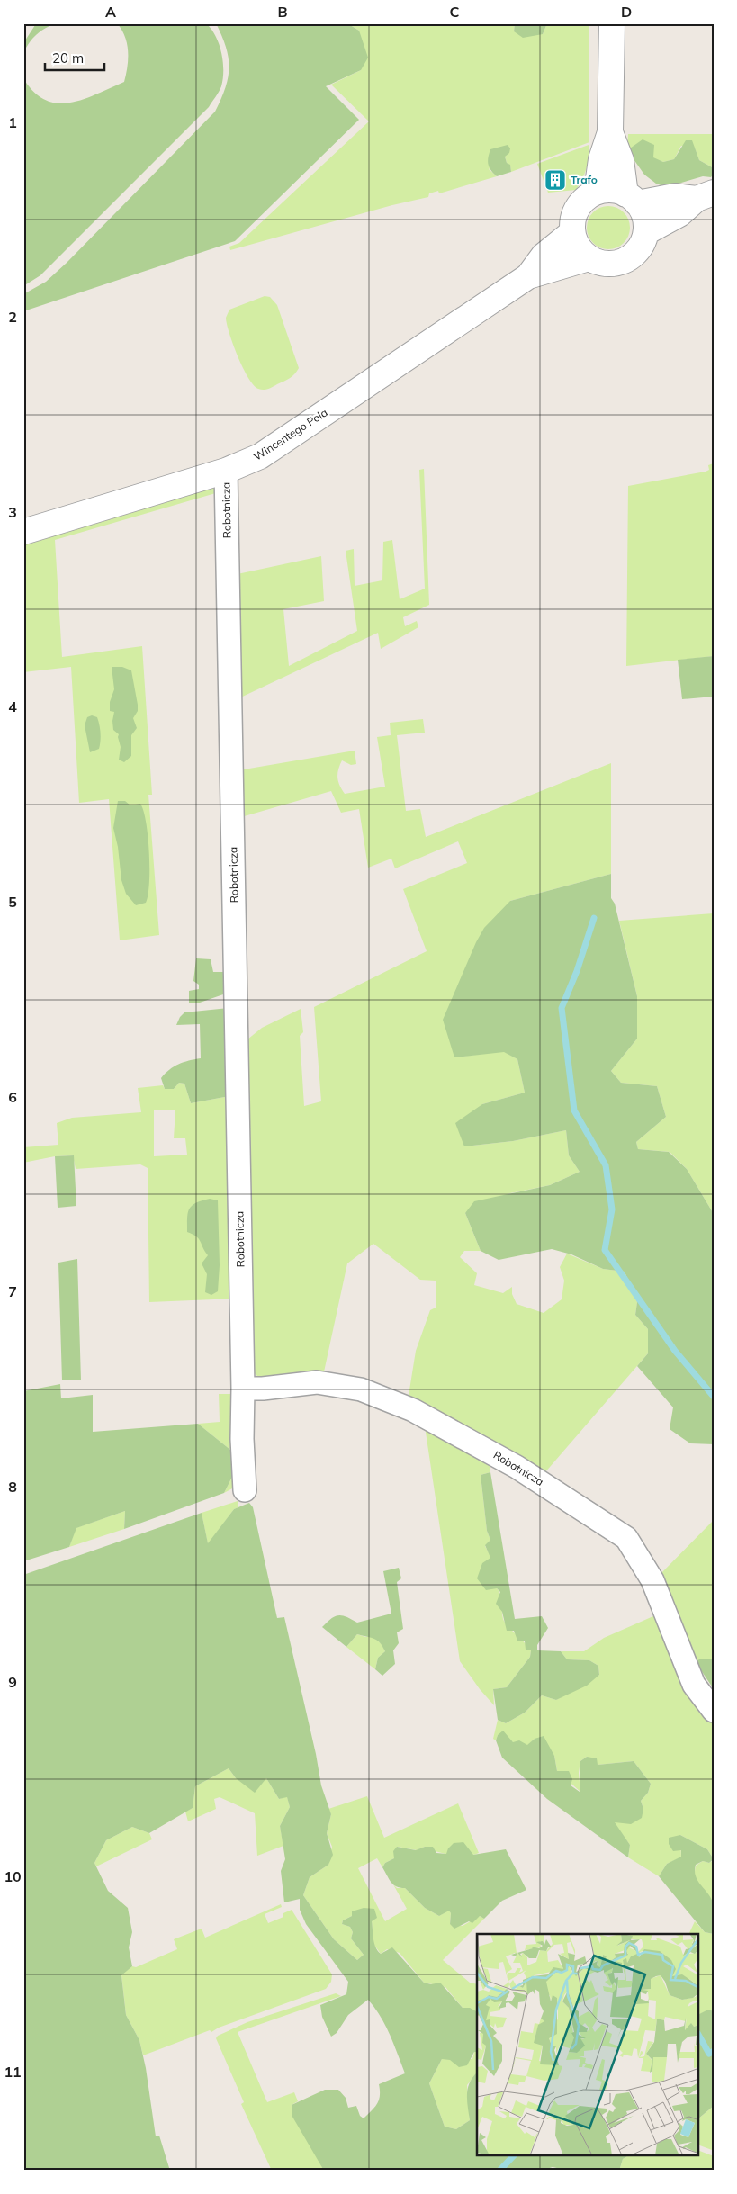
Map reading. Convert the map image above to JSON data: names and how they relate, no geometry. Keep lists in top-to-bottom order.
{
  "streets": {
    "street": ["Wincentego Pola", "Robotnicza"]
  },
  "crossings": [
    ["Wincentego Pola", "Robotnicza"]
  ],
  "places": {
    "building": ["Trafo"]
  },
  "scale_bar": "20 m",
  "grid": {
    "columns": [
      "A",
      "B",
      "C",
      "D"
    ],
    "rows": [
      "1",
      "2",
      "3",
      "4",
      "5",
      "6",
      "7",
      "8",
      "9",
      "10",
      "11"
    ]
  }
}
